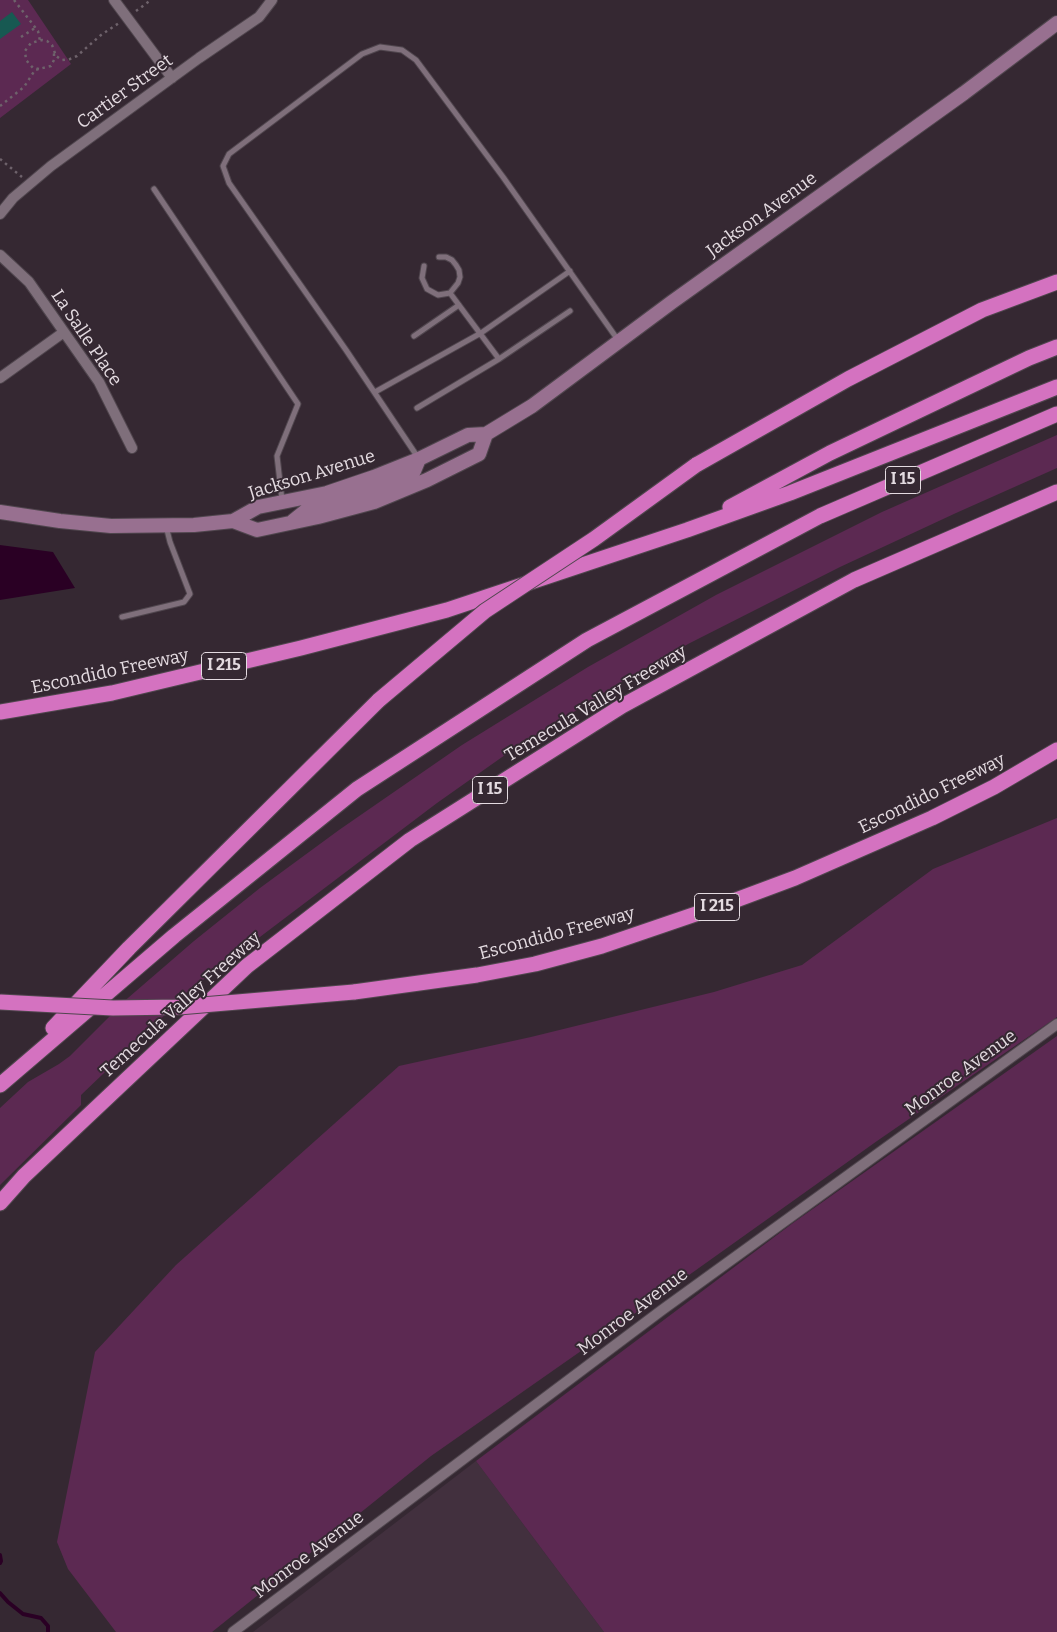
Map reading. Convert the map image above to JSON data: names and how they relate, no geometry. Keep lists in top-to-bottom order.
{
  "streets": {
    "highway": [
      "I 15",
      "I 215",
      "Escondido Freeway",
      "Temecula Valley Freeway"
    ],
    "main road": ["Jackson Avenue"],
    "street": ["Cartier Street", "La Salle Place", "Monroe Avenue"]
  }
}
